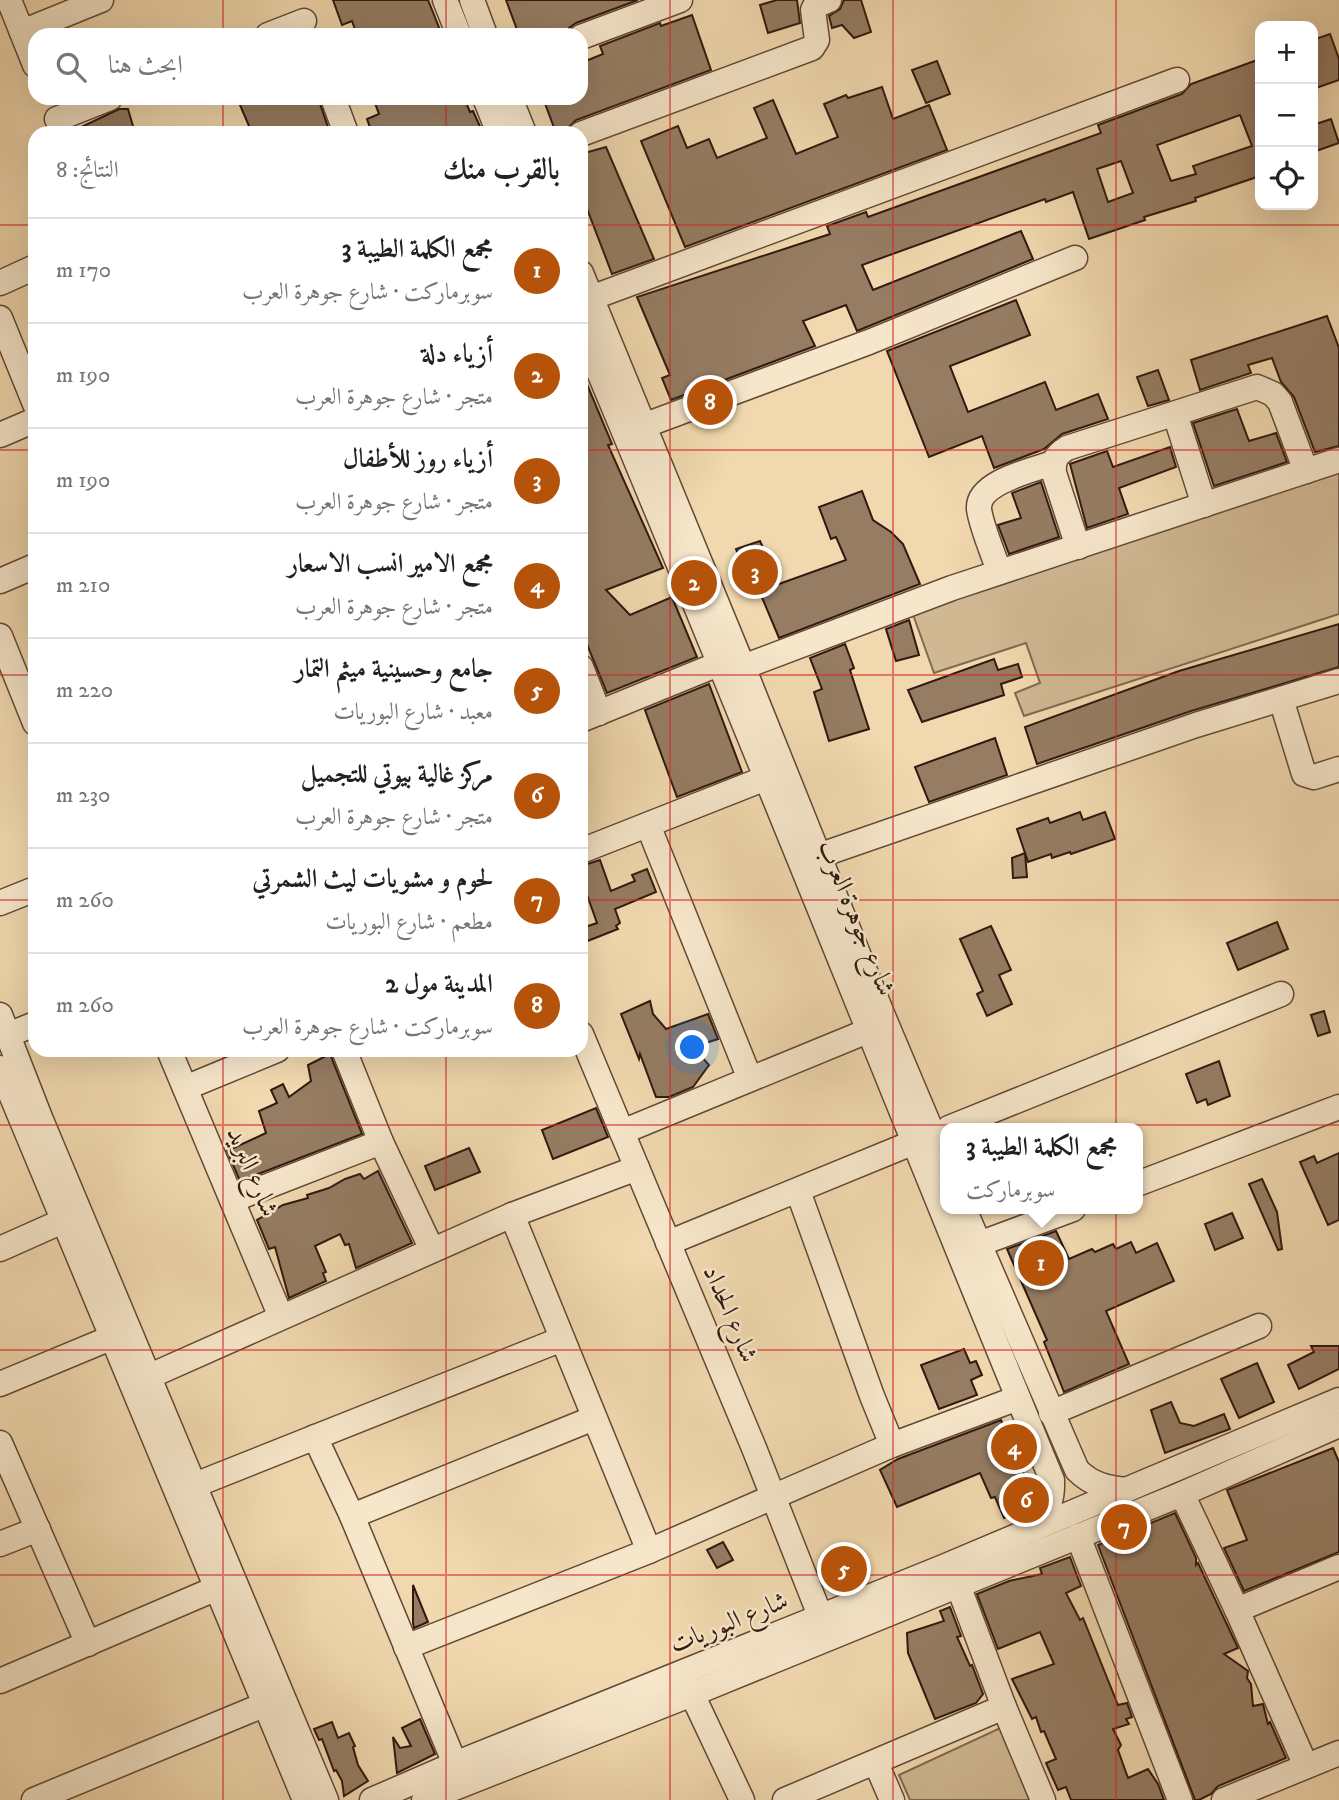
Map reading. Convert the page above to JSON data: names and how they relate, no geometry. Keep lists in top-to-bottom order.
{
  "streets": {
    "street": [
      "شارع جوهرة العرب",
      "شارع البريد",
      "شارع الحداد",
      "شارع البوريات"
    ]
  },
  "crossings": [
    ["شارع جوهرة العرب", "شارع البوريات"],
    ["شارع الحداد", "شارع البوريات"]
  ],
  "page": {
    "map_buttons": ["+", "−"],
    "search": "ابحث هنا",
    "heading": ["بالقرب منك", "النتائج: 8"],
    "list": [
      {
        "mark": "1",
        "name": "مجمع الكلمة الطيبة 3",
        "note": "سوبرماركت · شارع جوهرة العرب",
        "value": "170 m"
      },
      {
        "mark": "2",
        "name": "أزياء دلة",
        "note": "متجر · شارع جوهرة العرب",
        "value": "190 m"
      },
      {
        "mark": "3",
        "name": "أزياء روز للأطفال",
        "note": "متجر · شارع جوهرة العرب",
        "value": "190 m"
      },
      {
        "mark": "4",
        "name": "مجمع الامير انسب الاسعار",
        "note": "متجر · شارع جوهرة العرب",
        "value": "210 m"
      },
      {
        "mark": "5",
        "name": "جامع وحسينية ميثم التمار",
        "note": "معبد · شارع البوريات",
        "value": "220 m"
      },
      {
        "mark": "6",
        "name": "مركز غالية بيوتي للتجميل",
        "note": "متجر · شارع جوهرة العرب",
        "value": "230 m"
      },
      {
        "mark": "7",
        "name": "لحوم و مشويات ليث الشمرتي",
        "note": "مطعم · شارع البوريات",
        "value": "260 m"
      },
      {
        "mark": "8",
        "name": "المدينة مول 2",
        "note": "سوبرماركت · شارع جوهرة العرب",
        "value": "260 m"
      }
    ],
    "pins": [
      "8",
      "3",
      "2",
      "1",
      "4",
      "6",
      "7",
      "5"
    ],
    "popup": ["مجمع الكلمة الطيبة 3", "سوبرماركت"]
  }
}
